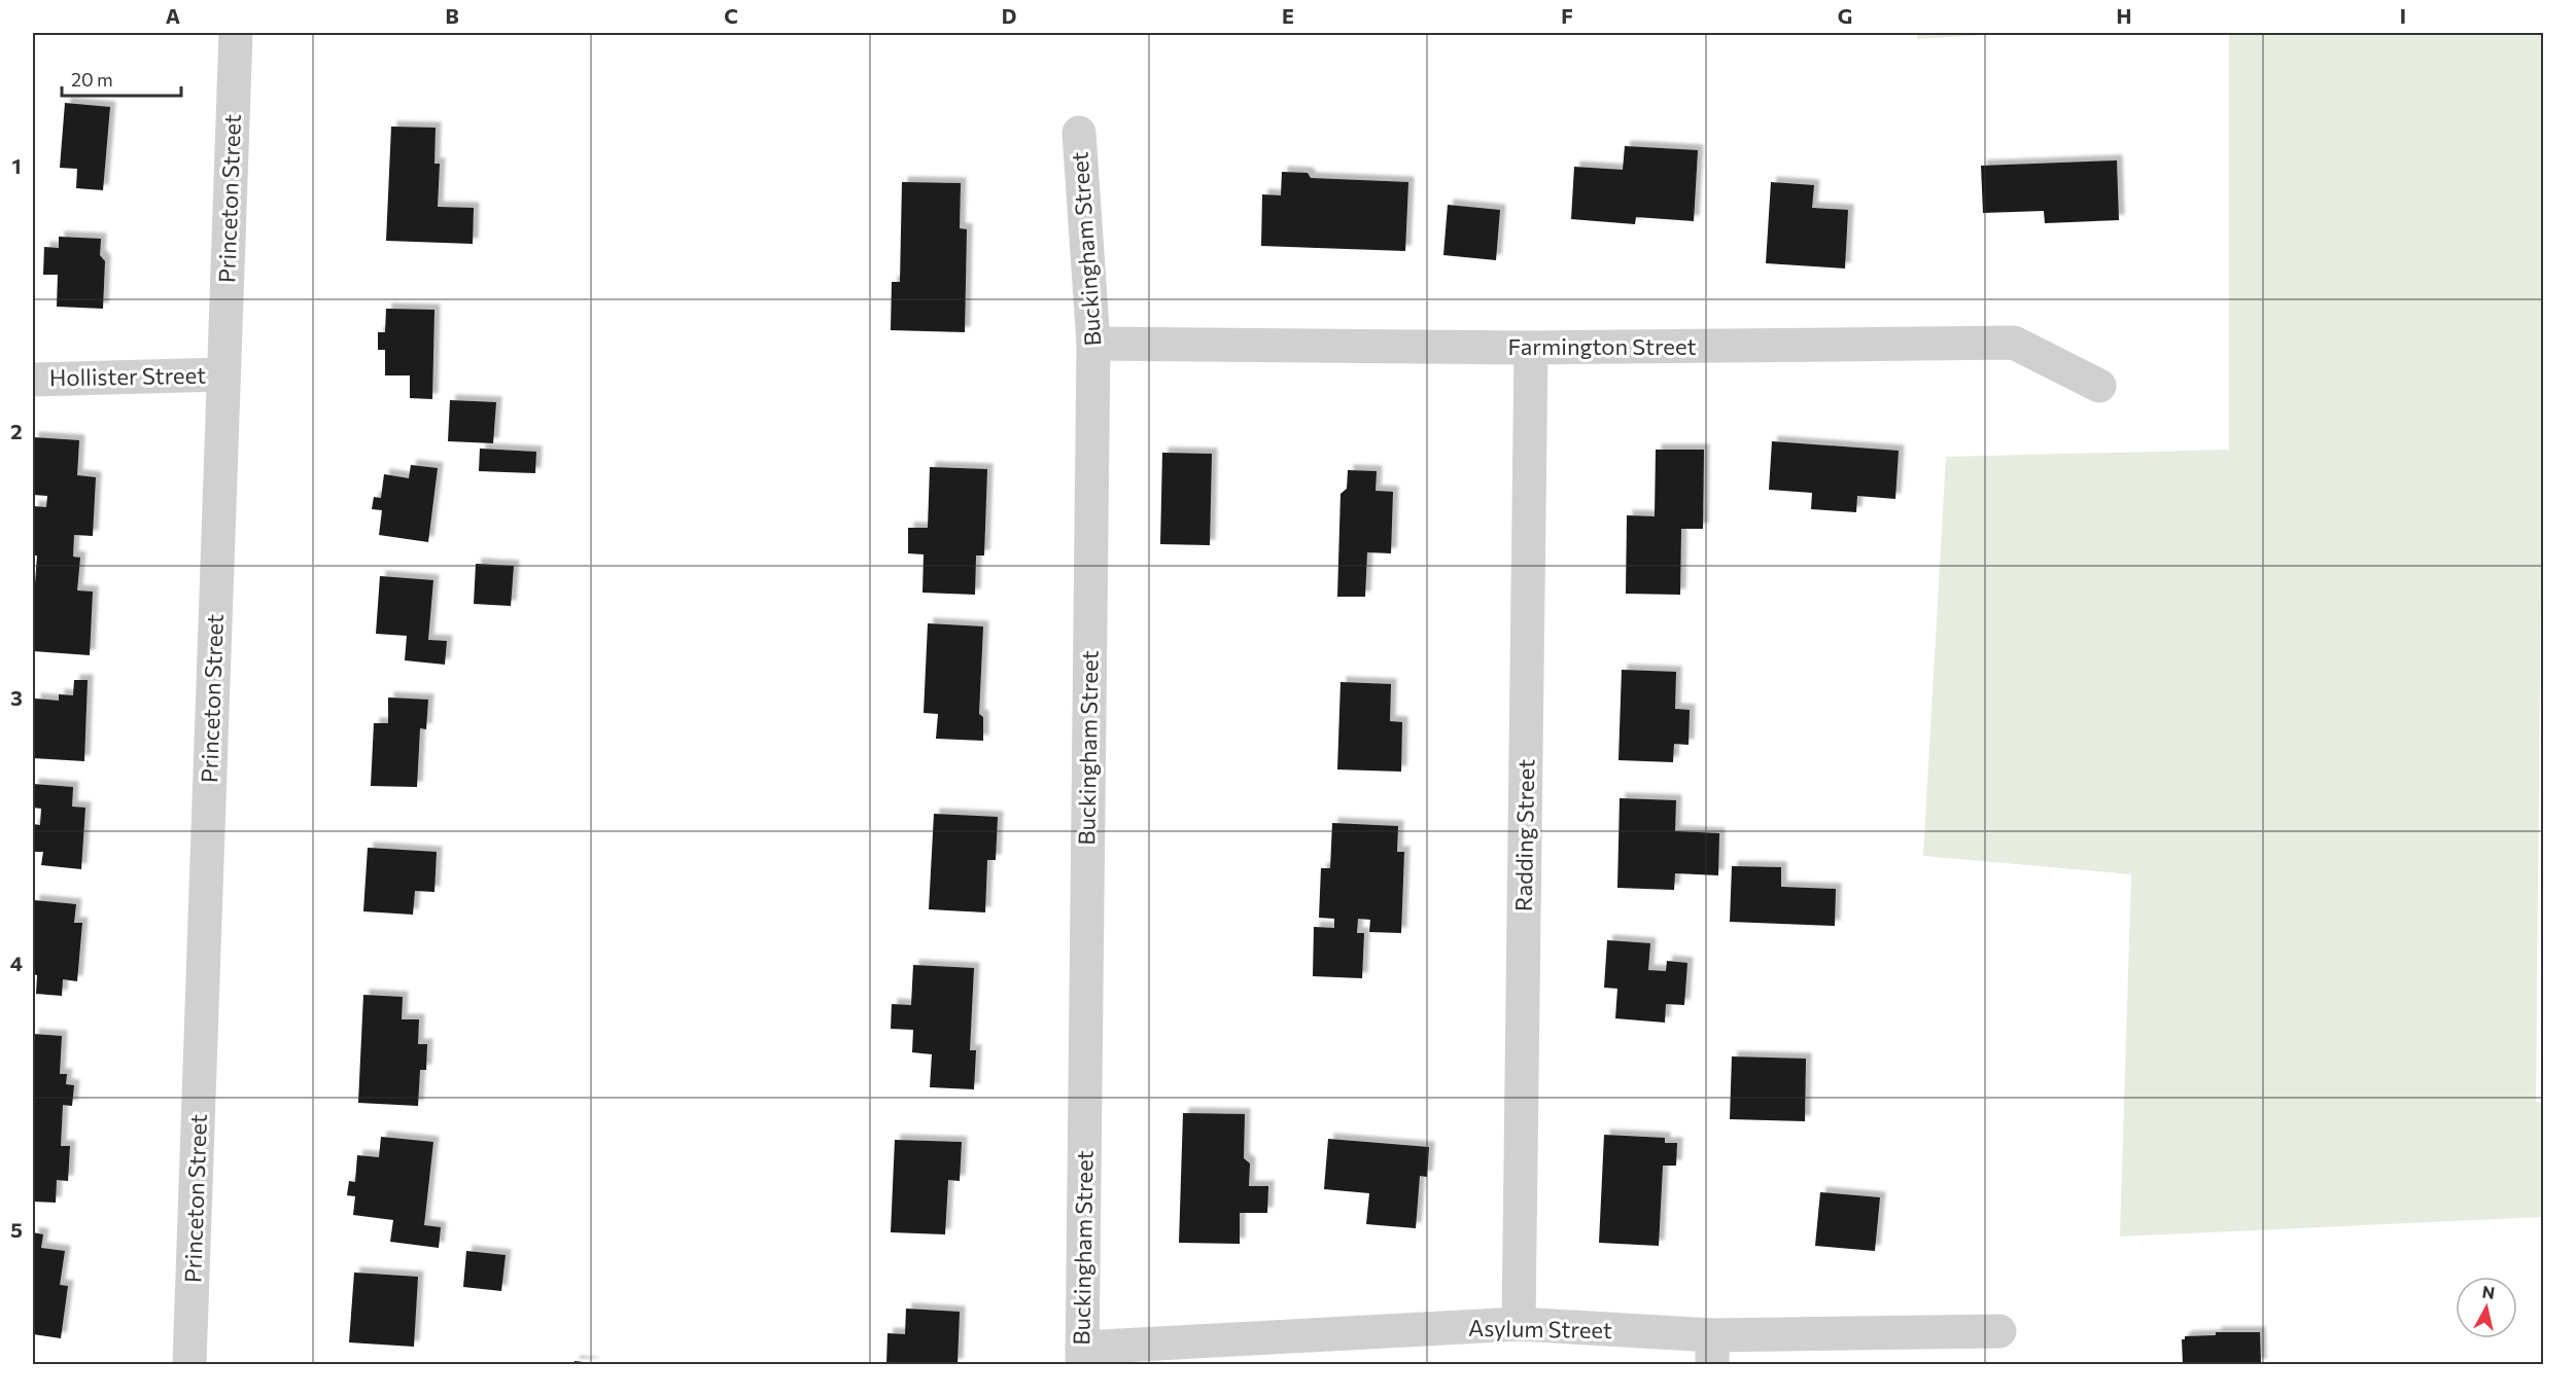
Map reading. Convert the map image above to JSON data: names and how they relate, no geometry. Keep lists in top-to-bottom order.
{
  "streets": {
    "street": [
      "Princeton Street",
      "Buckingham Street",
      "Farmington Street",
      "Hollister Street",
      "Radding Street",
      "Asylum Street"
    ]
  },
  "crossings": [
    ["Princeton Street", "Hollister Street"],
    ["Buckingham Street", "Farmington Street"],
    ["Buckingham Street", "Asylum Street"],
    ["Farmington Street", "Radding Street"],
    ["Radding Street", "Asylum Street"]
  ],
  "scale_bar": "20 m",
  "north": "top",
  "grid": {
    "columns": [
      "A",
      "B",
      "C",
      "D",
      "E",
      "F",
      "G",
      "H",
      "I"
    ],
    "rows": [
      "1",
      "2",
      "3",
      "4",
      "5"
    ]
  }
}
